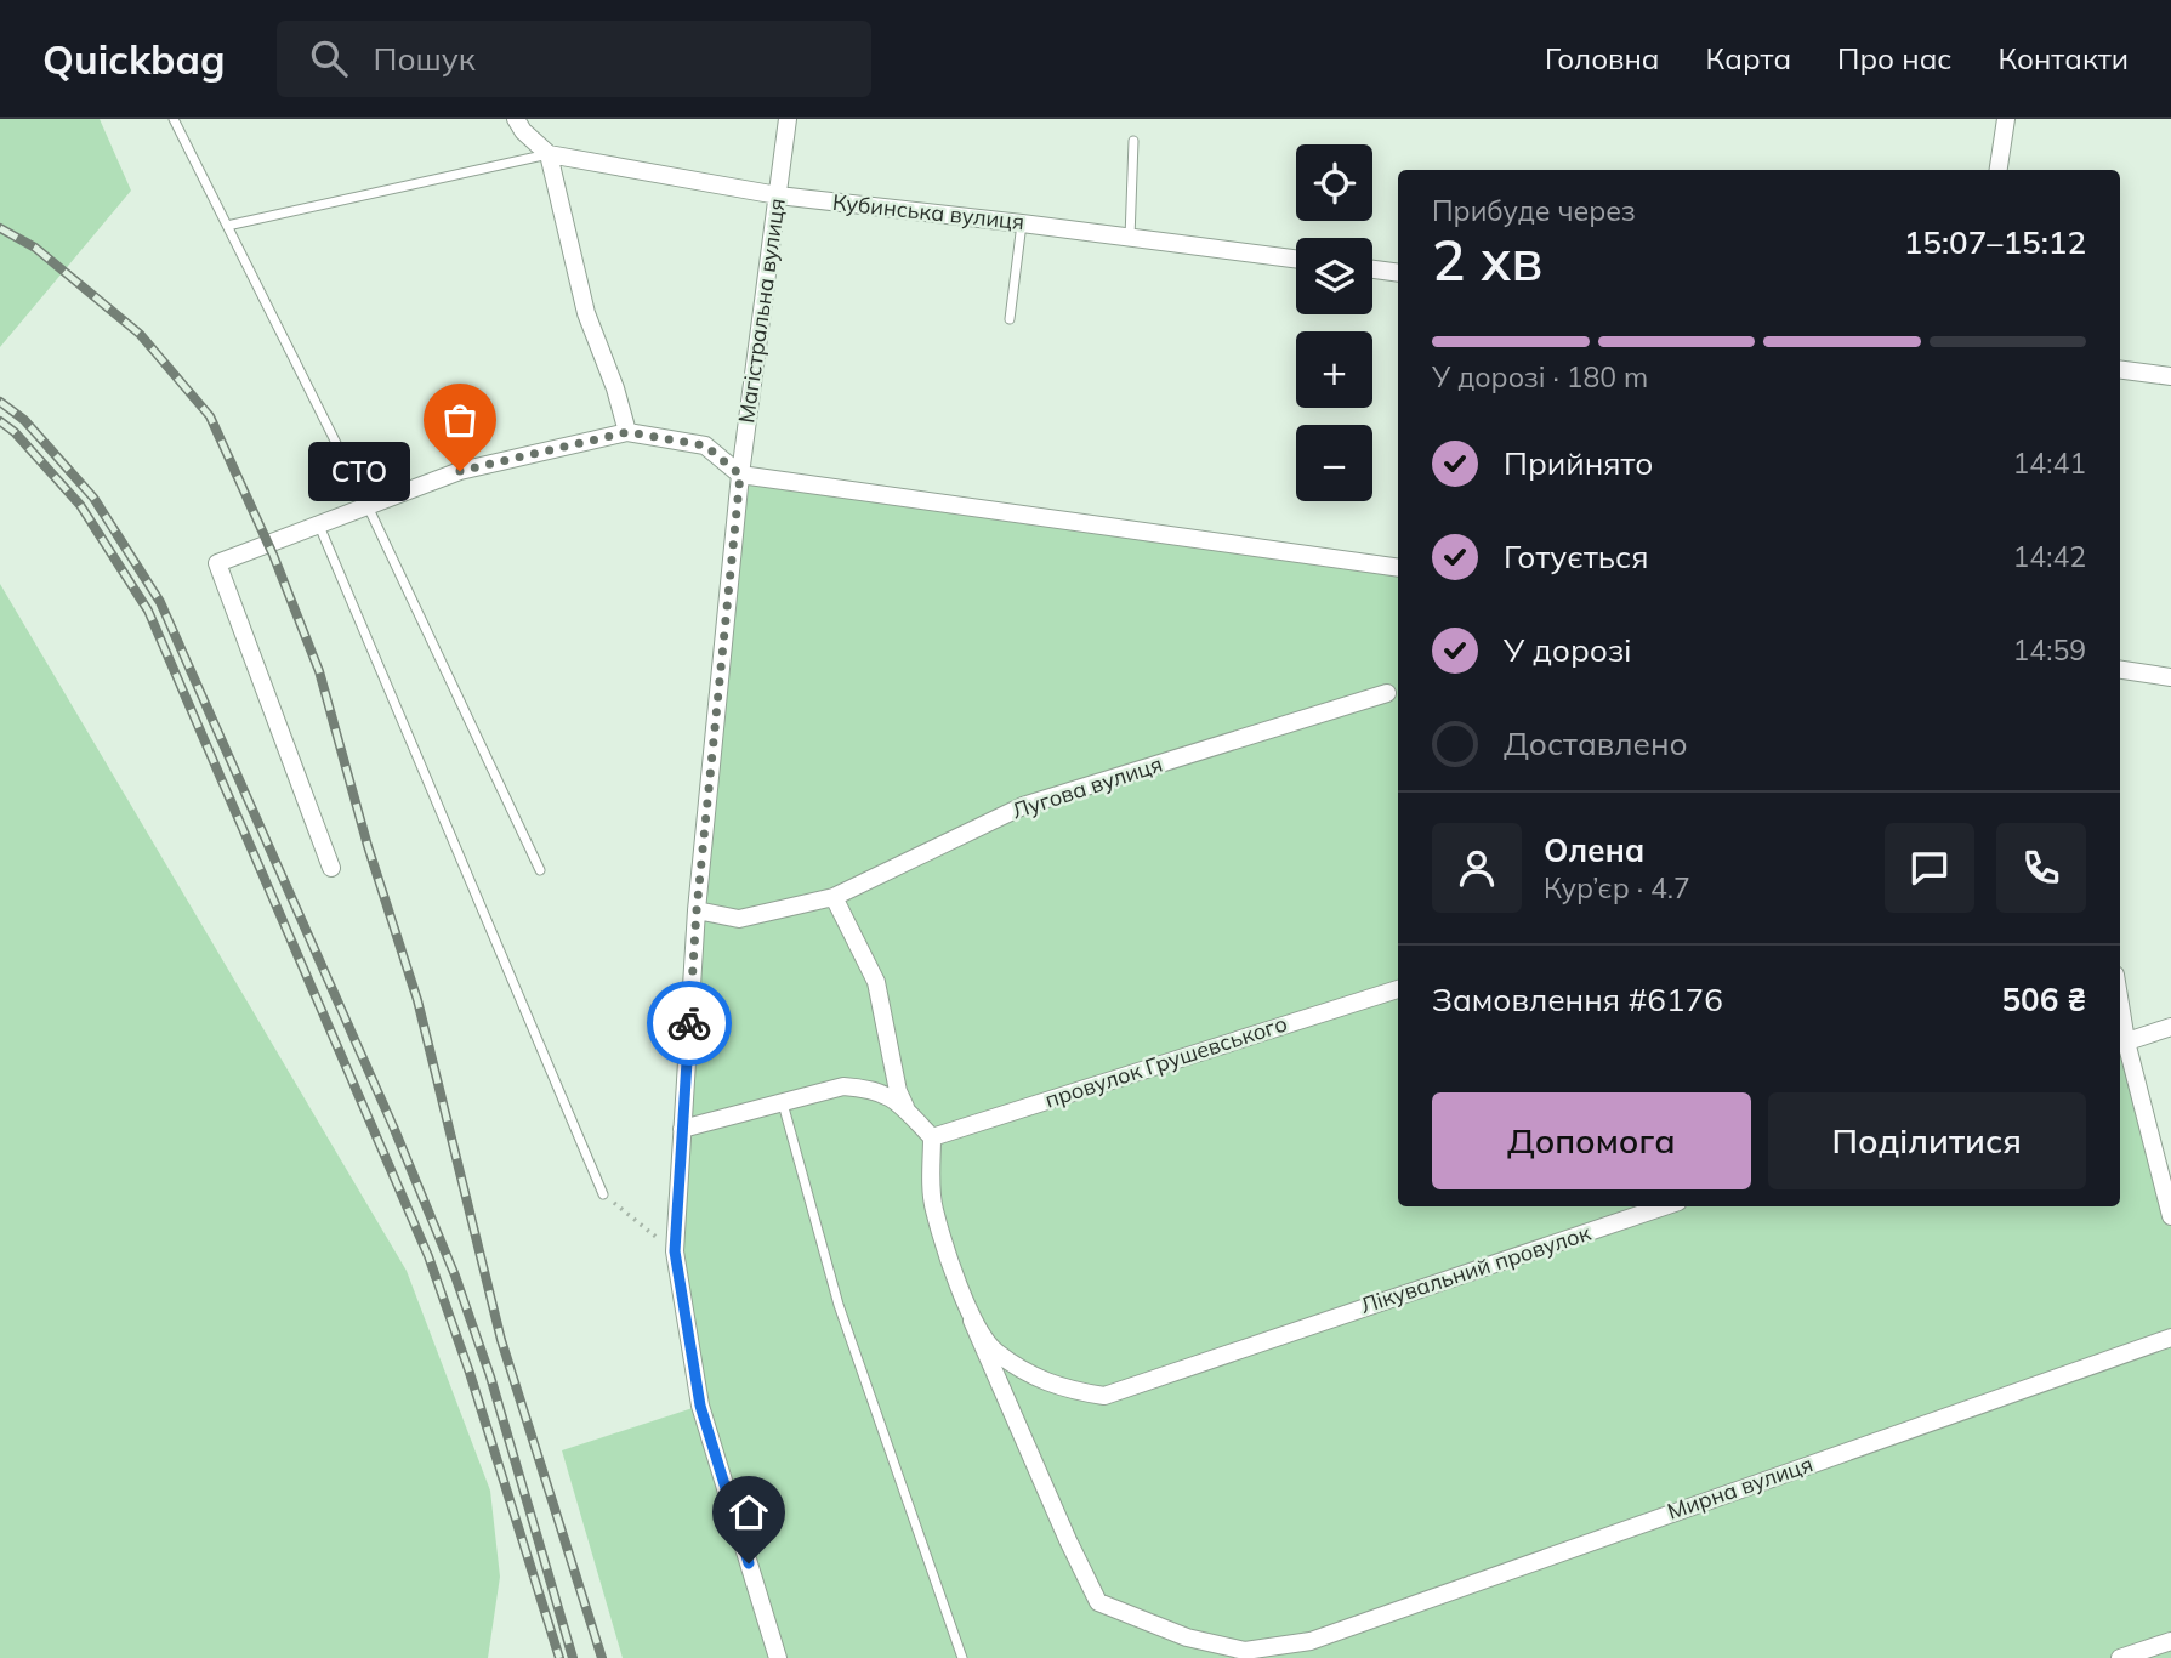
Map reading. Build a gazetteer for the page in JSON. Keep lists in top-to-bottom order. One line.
{"streets":{"street":["Кубинська вулиця","Магістральна вулиця","Лугова вулиця","провулок Грушевського","Лікувальний провулок","Мирна вулиця"]},"crossings":[["Кубинська вулиця","Магістральна вулиця"],["Магістральна вулиця","Лугова вулиця"],["Лікувальний провулок","Мирна вулиця"]],"places":["СТО"],"page":{"header":"Quickbag","search":"Пошук","nav":["Головна","Карта","Про нас","Контакти"],"map_buttons":["+","−"],"heading":["2 хв","Прибуде через","15:07–15:12"],"panel":["Олена","Кур’єр · 4.7","Замовлення #6176","506 ₴"],"bar":"У дорозі · 180 m","list":[["Прийнято","14:41"],["Готується","14:42"],["У дорозі","14:59"],"Доставлено"],"bubble":"СТО","buttons":["Допомога","Поділитися"]}}
